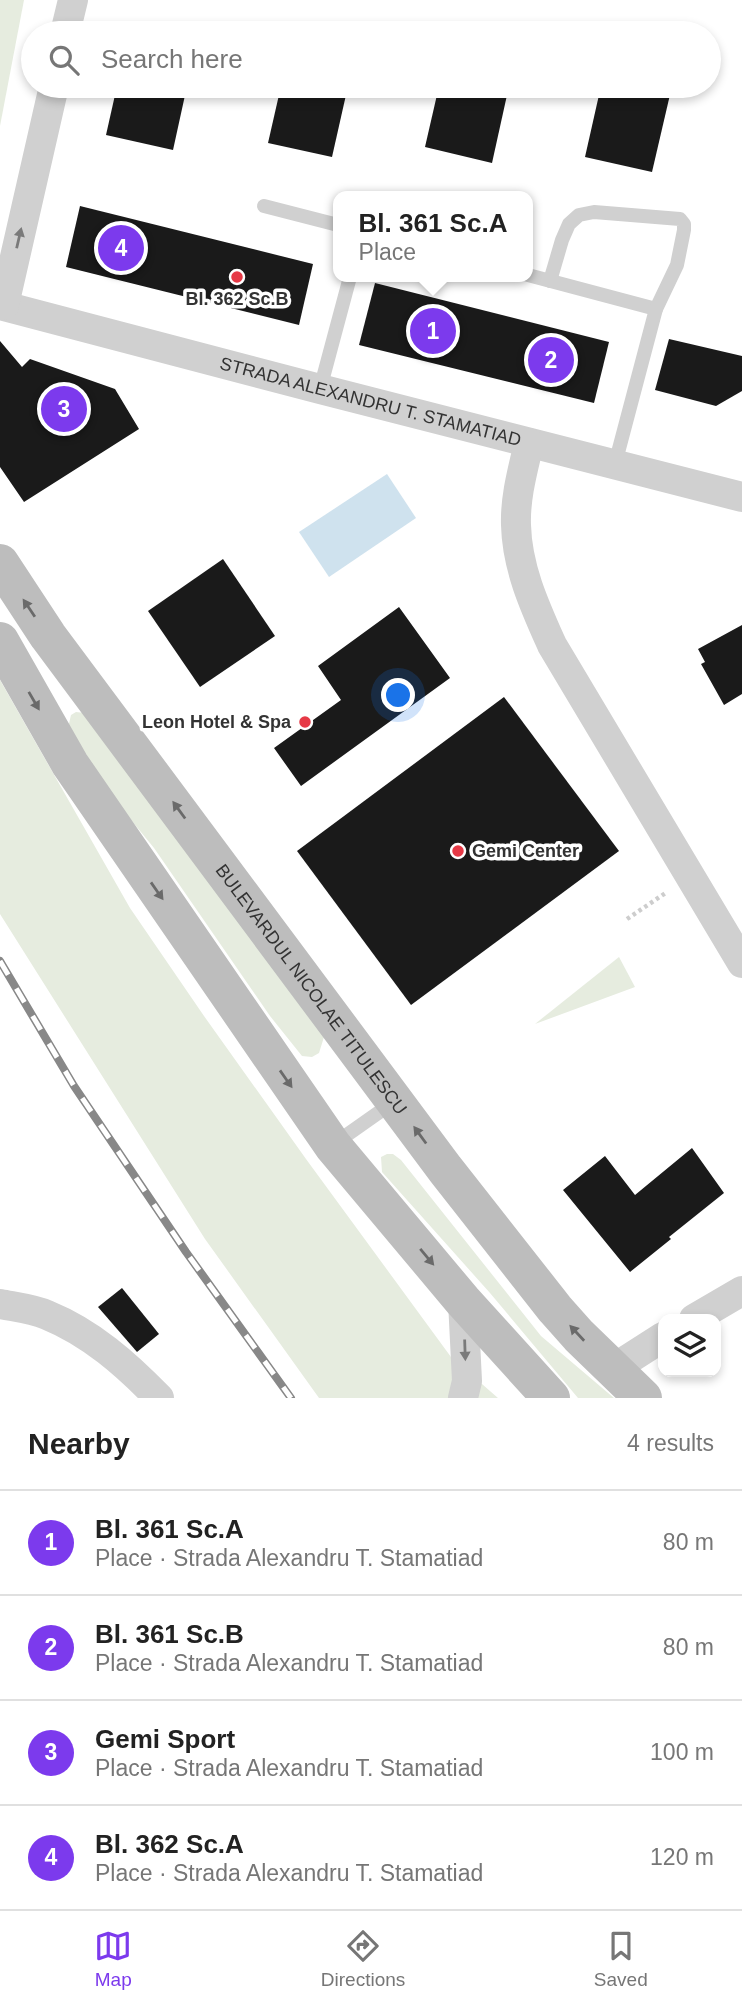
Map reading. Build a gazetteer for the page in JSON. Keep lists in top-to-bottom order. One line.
{"streets":{"main road":["BULEVARDUL NICOLAE TITULESCU"],"street":["STRADA ALEXANDRU T. STAMATIAD"]},"places":["Bl. 362 Sc.B","Leon Hotel & Spa","Gemi Center"],"page":{"search":"Search here","popup":["Bl. 361 Sc.A","Place"],"pins":["4","1","2","3"],"heading":["Nearby","4 results"],"list":[{"mark":"1","name":"Bl. 361 Sc.A","note":"Place · Strada Alexandru T. Stamatiad","value":"80 m"},{"mark":"2","name":"Bl. 361 Sc.B","note":"Place · Strada Alexandru T. Stamatiad","value":"80 m"},{"mark":"3","name":"Gemi Sport","note":"Place · Strada Alexandru T. Stamatiad","value":"100 m"},{"mark":"4","name":"Bl. 362 Sc.A","note":"Place · Strada Alexandru T. Stamatiad","value":"120 m"}],"nav":["Map","Directions","Saved"]}}
